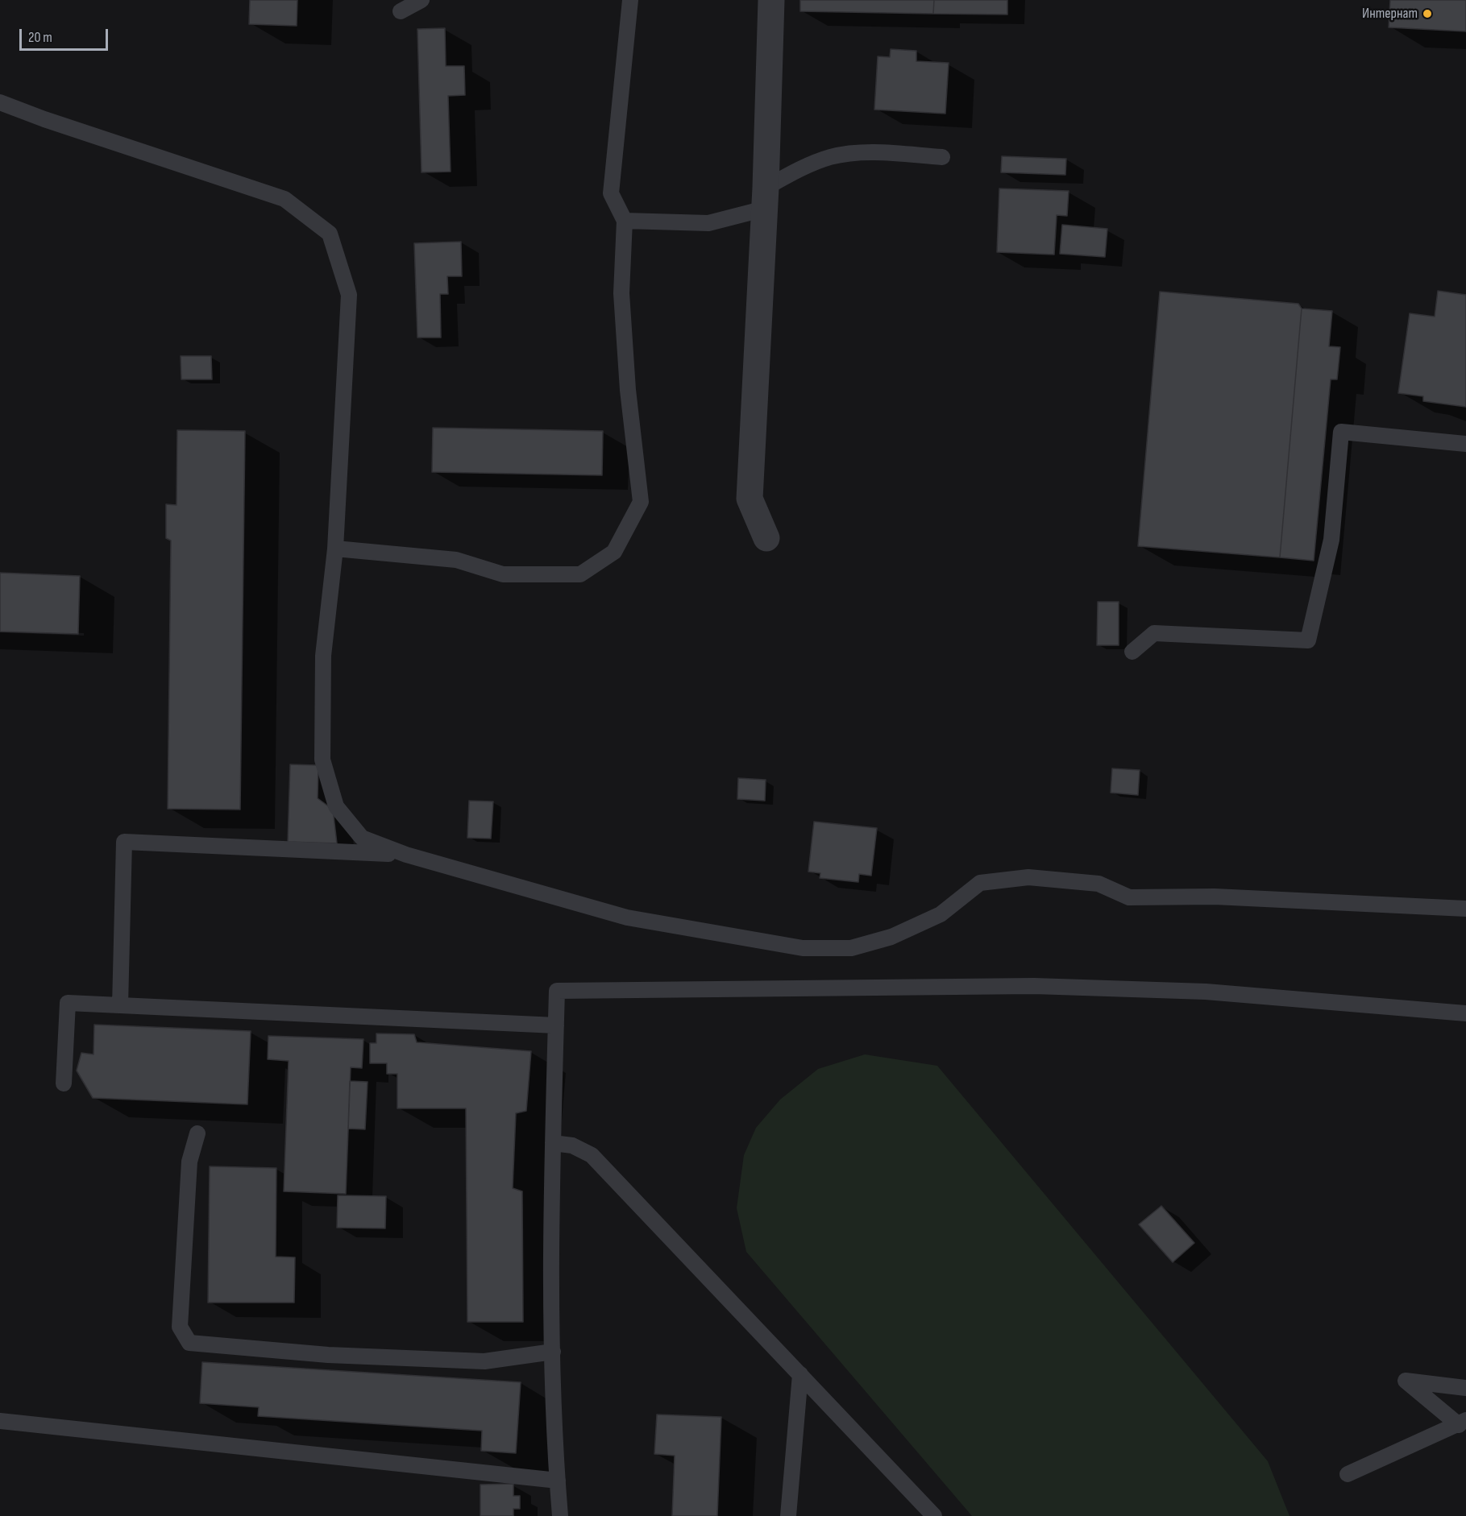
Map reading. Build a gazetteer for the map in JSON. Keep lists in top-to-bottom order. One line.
{"places":["Интернат"],"scale_bar":"20 m"}
